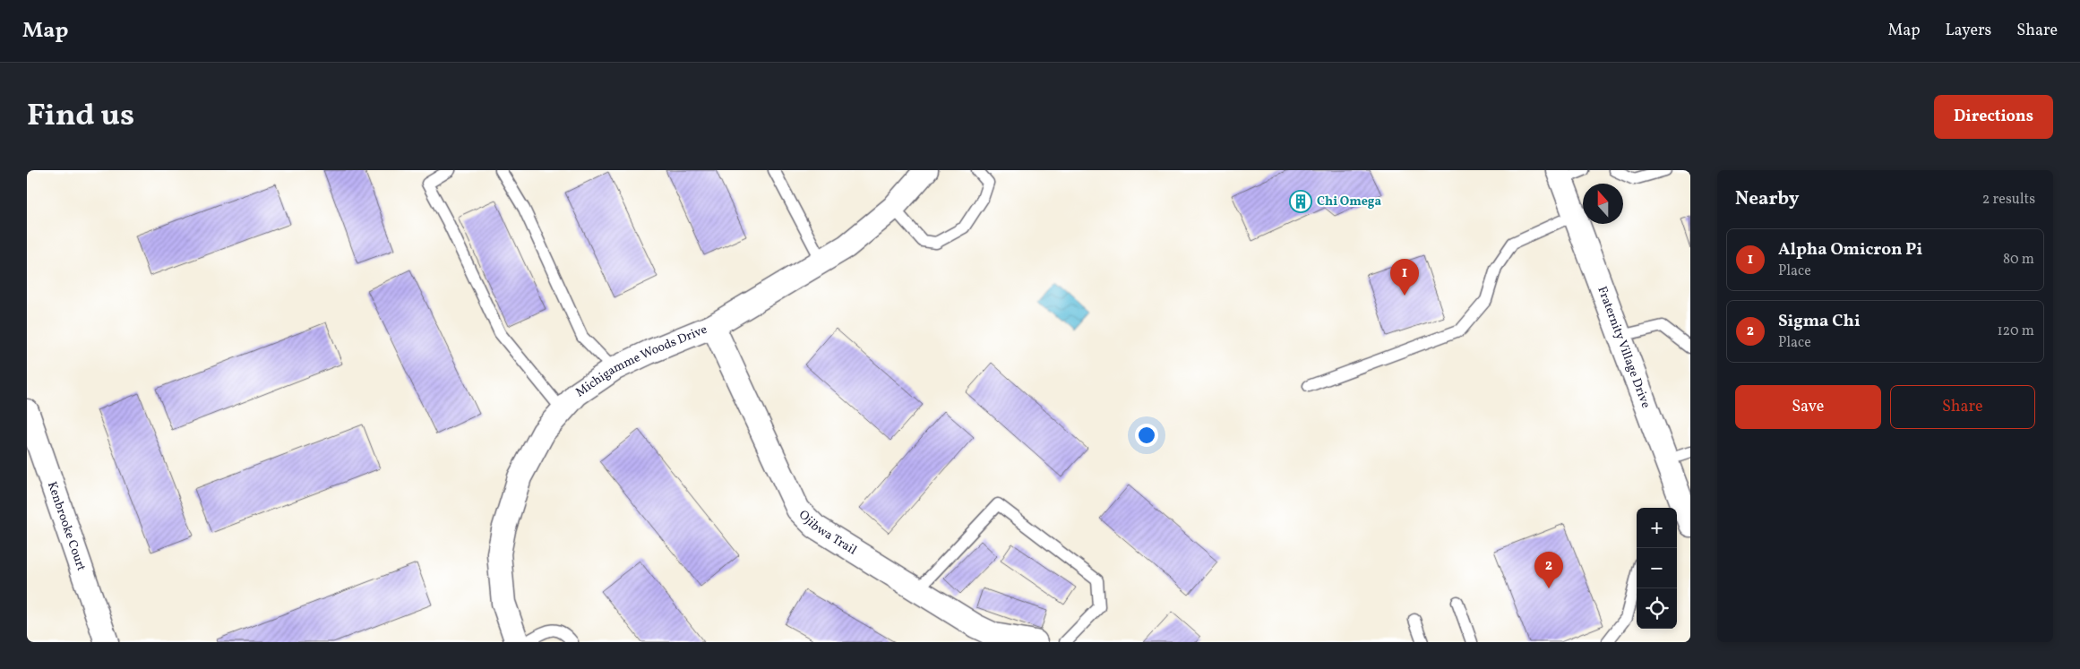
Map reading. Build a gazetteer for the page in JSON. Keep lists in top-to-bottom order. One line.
{"streets":{"street":["Fraternity Village Drive","Michigamme Woods Drive","Kenbrooke Court","Ojibwa Trail"]},"crossings":[["Michigamme Woods Drive","Ojibwa Trail"]],"places":{"building":["Chi Omega"]},"north":"top","page":{"header":"Map","nav":["Map","Layers","Share"],"title":"Find us","buttons":["Directions",["Save","Share"]],"heading":["Nearby","2 results"],"list":[{"mark":"1","name":"Alpha Omicron Pi","note":"Place","value":"80 m"},{"mark":"2","name":"Sigma Chi","note":"Place","value":"120 m"}],"pins":["1","2"],"map_buttons":["+","−"]}}
